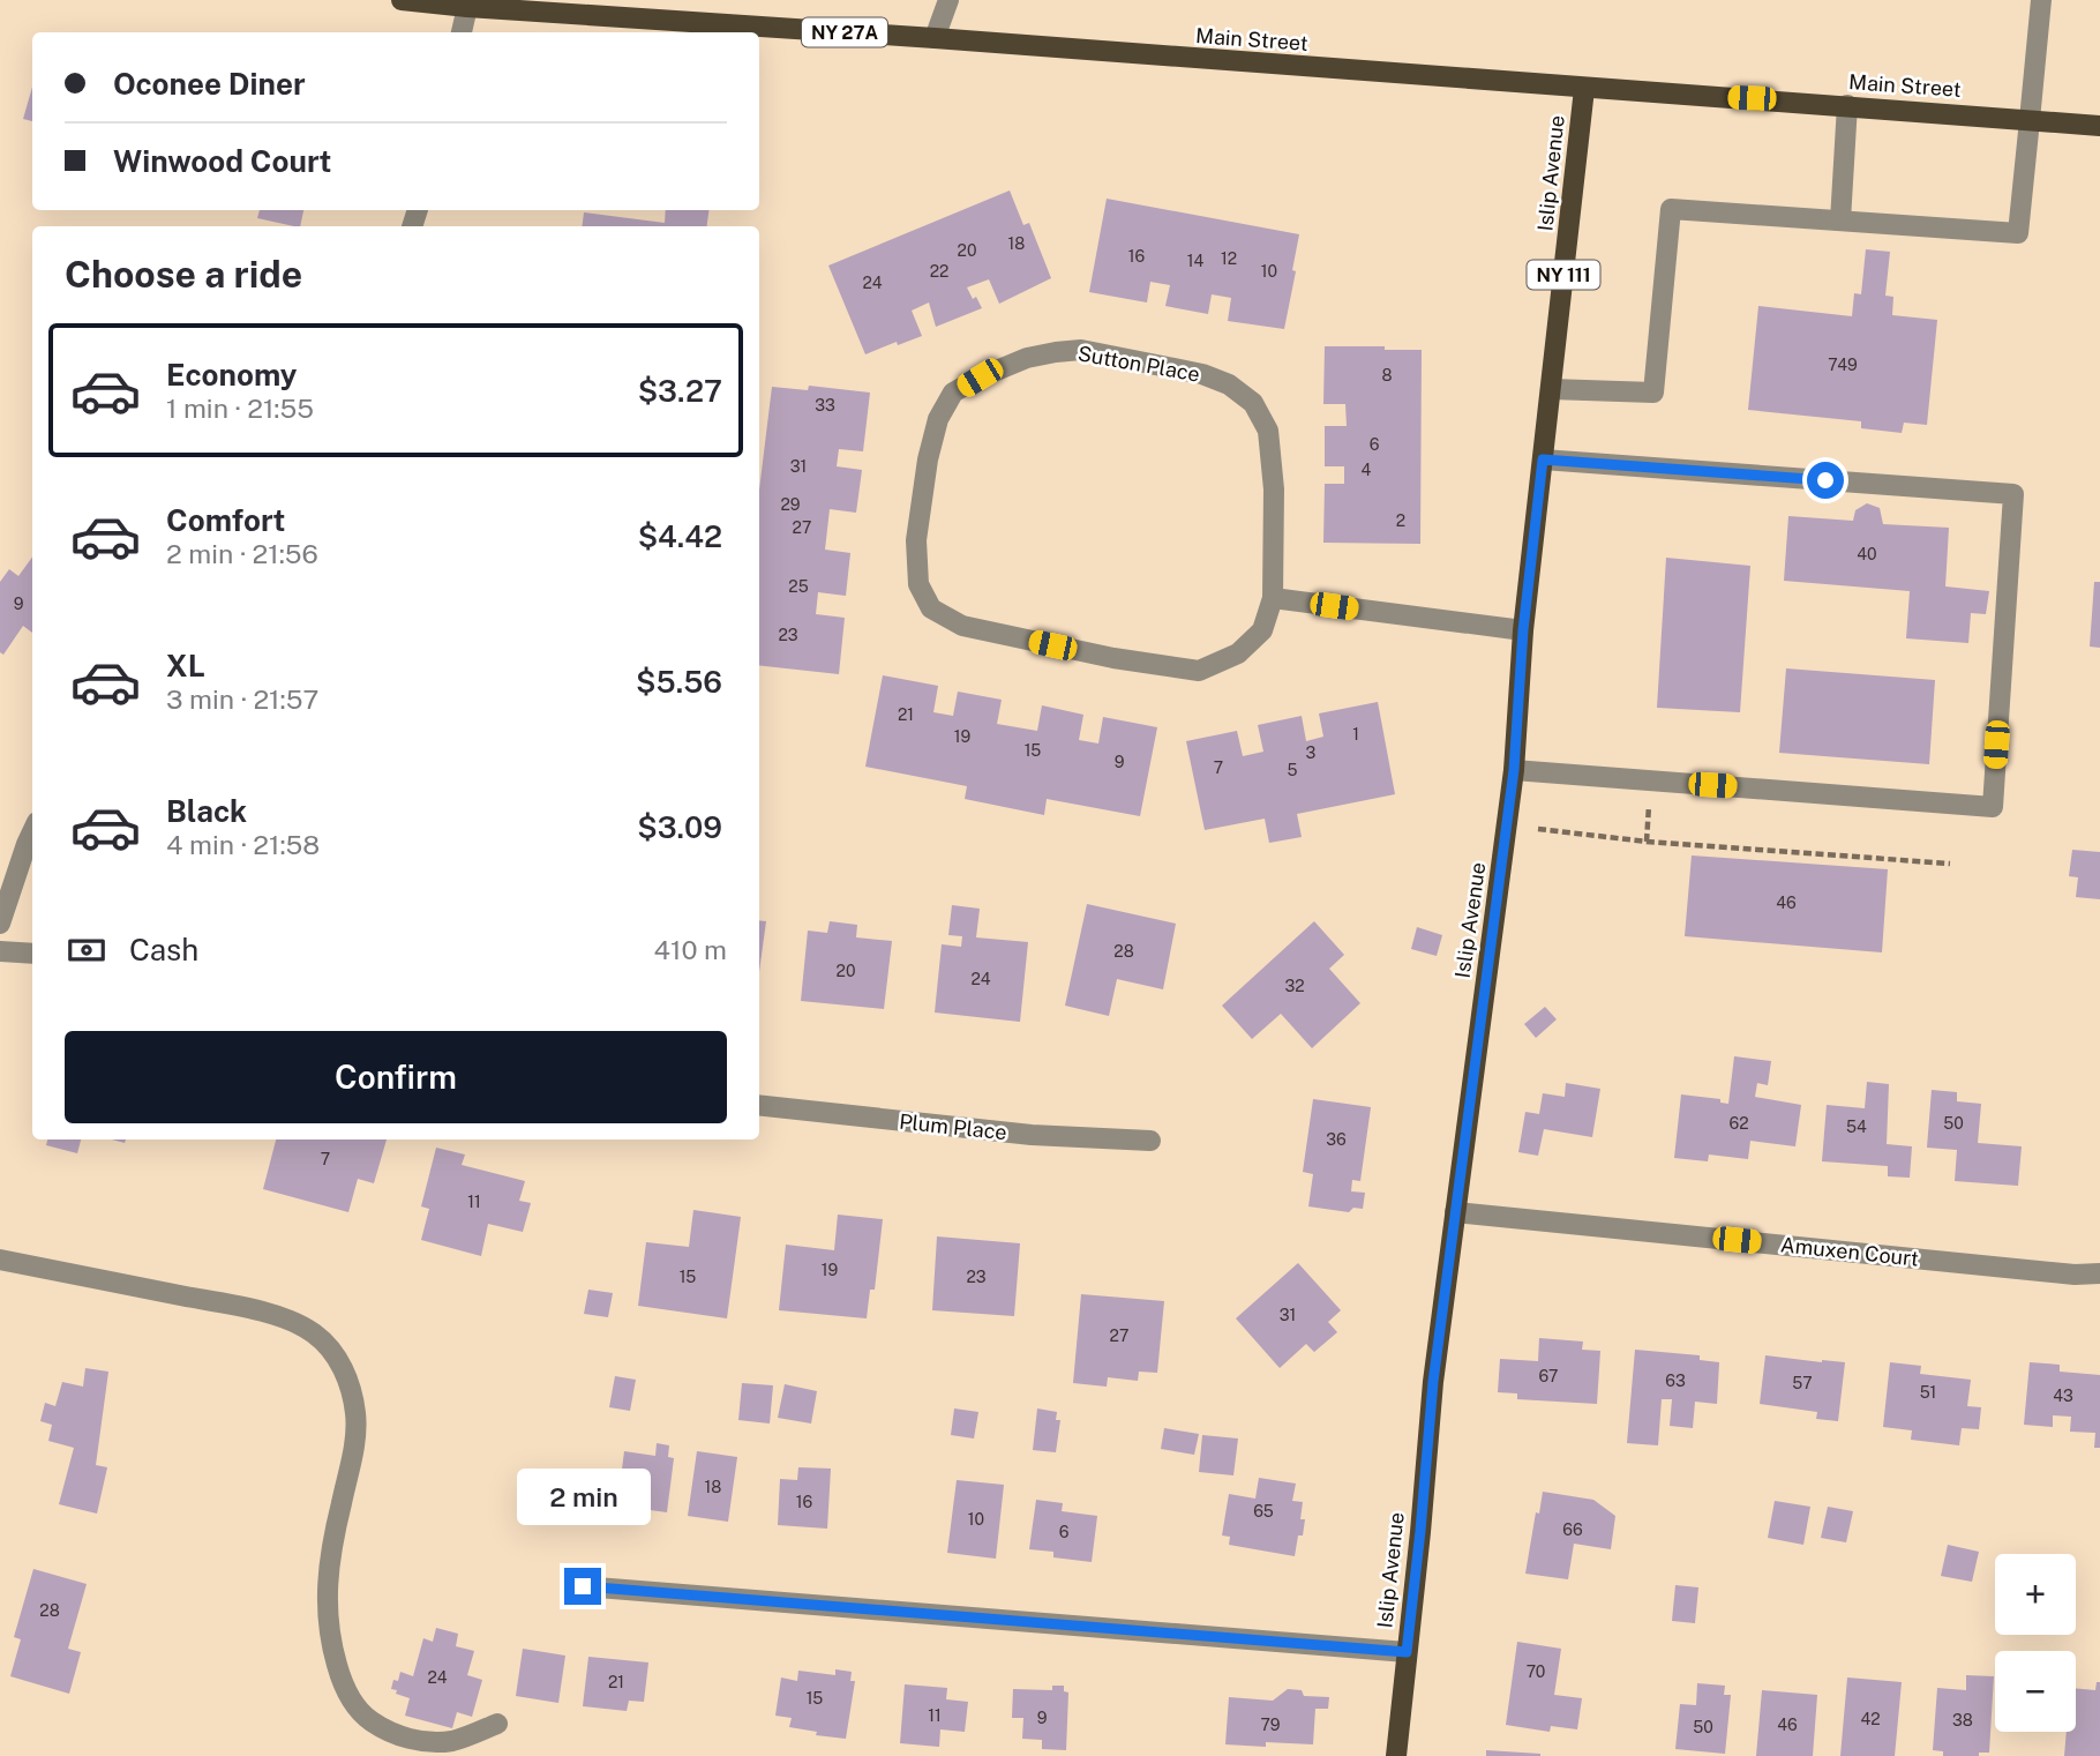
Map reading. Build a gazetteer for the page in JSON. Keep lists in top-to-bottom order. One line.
{"streets":{"main road":["NY 27A","Main Street","Islip Avenue","NY 111"],"street":["Sutton Place","Plum Place","Amuxen Court"]},"crossings":[["Main Street","Islip Avenue"],["Islip Avenue","Amuxen Court"]],"house_numbers":["18","20","16","12","14","22","10","24","749","8","33","6","31","4","29","2","27","40","25","9","23","21","1","19","15","3","9","7","5","46","28","20","24","32","62","50","54","36","7","11","19","15","23","31","27","67","63","57","51","43","18","16","65","10","66","6","28","70","24","21","15","11","9","42","38","79","46","50"],"page":{"banner":["Oconee Diner","Winwood Court"],"heading":"Choose a ride","list":[{"name":"Economy","note":"1 min · 21:55","value":"$3.27"},{"name":"Comfort","note":"2 min · 21:56","value":"$4.42"},{"name":"XL","note":"3 min · 21:57","value":"$5.56"},{"name":"Black","note":"4 min · 21:58","value":"$3.09"}],"pay":["Cash","410 m"],"buttons":"Confirm","bubble":"2 min","map_buttons":["+","−"]}}
